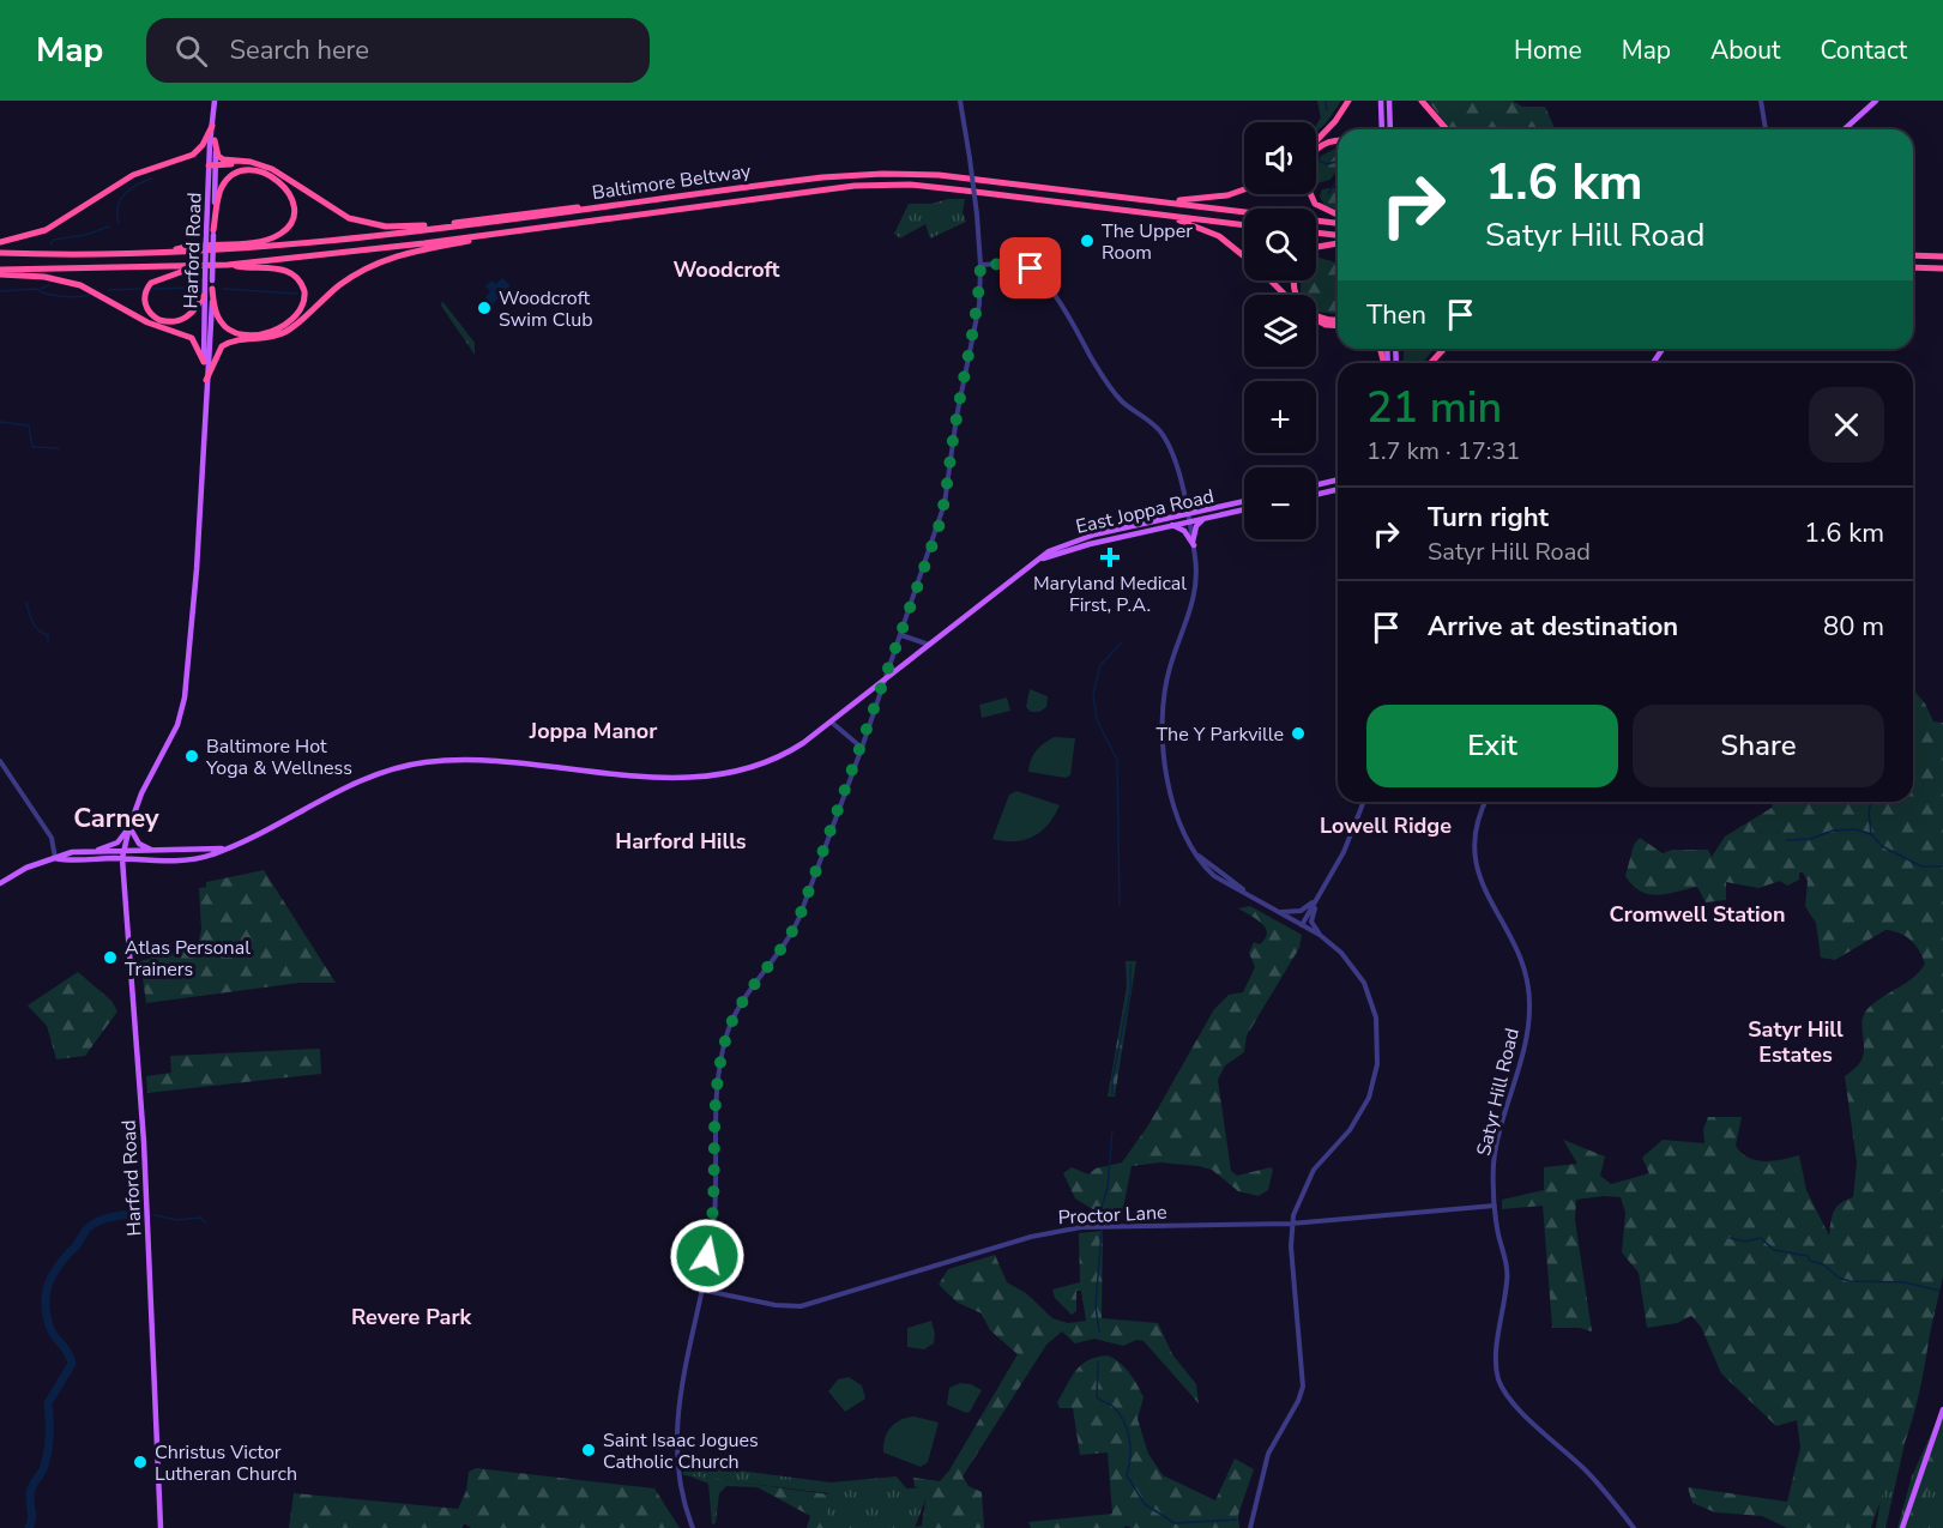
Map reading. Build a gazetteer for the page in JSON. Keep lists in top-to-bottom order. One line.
{"streets":{"highway":["Baltimore Beltway"],"main road":["Harford Road","East Joppa Road"],"street":["Satyr Hill Road","Proctor Lane"]},"crossings":[["Harford Road","East Joppa Road"],["Satyr Hill Road","Proctor Lane"]],"districts":["Woodcroft","Joppa Manor","Carney","Lowell Ridge","Harford Hills","Cromwell Station","Satyr Hill Estates","Revere Park"],"places":{"other":["The Upper Room","Woodcroft Swim Club","The Y Parkville","Baltimore Hot Yoga & Wellness","Atlas Personal Trainers","Saint Isaac Jogues Catholic Church","Christus Victor Lutheran Church"],"health":["Maryland Medical First, P.A."]},"page":{"header":"Map","search":"Search here","nav":["Home","Map","About","Contact"],"map_buttons":["+","−"],"turn":["1.6 km","Satyr Hill Road"],"then":"Then","heading":["21 min","1.7 km · 17:31"],"list":[{"name":"Turn right","note":"Satyr Hill Road","value":"1.6 km"},{"name":"Arrive at destination","value":"80 m"}],"buttons":["Exit","Share"]}}
